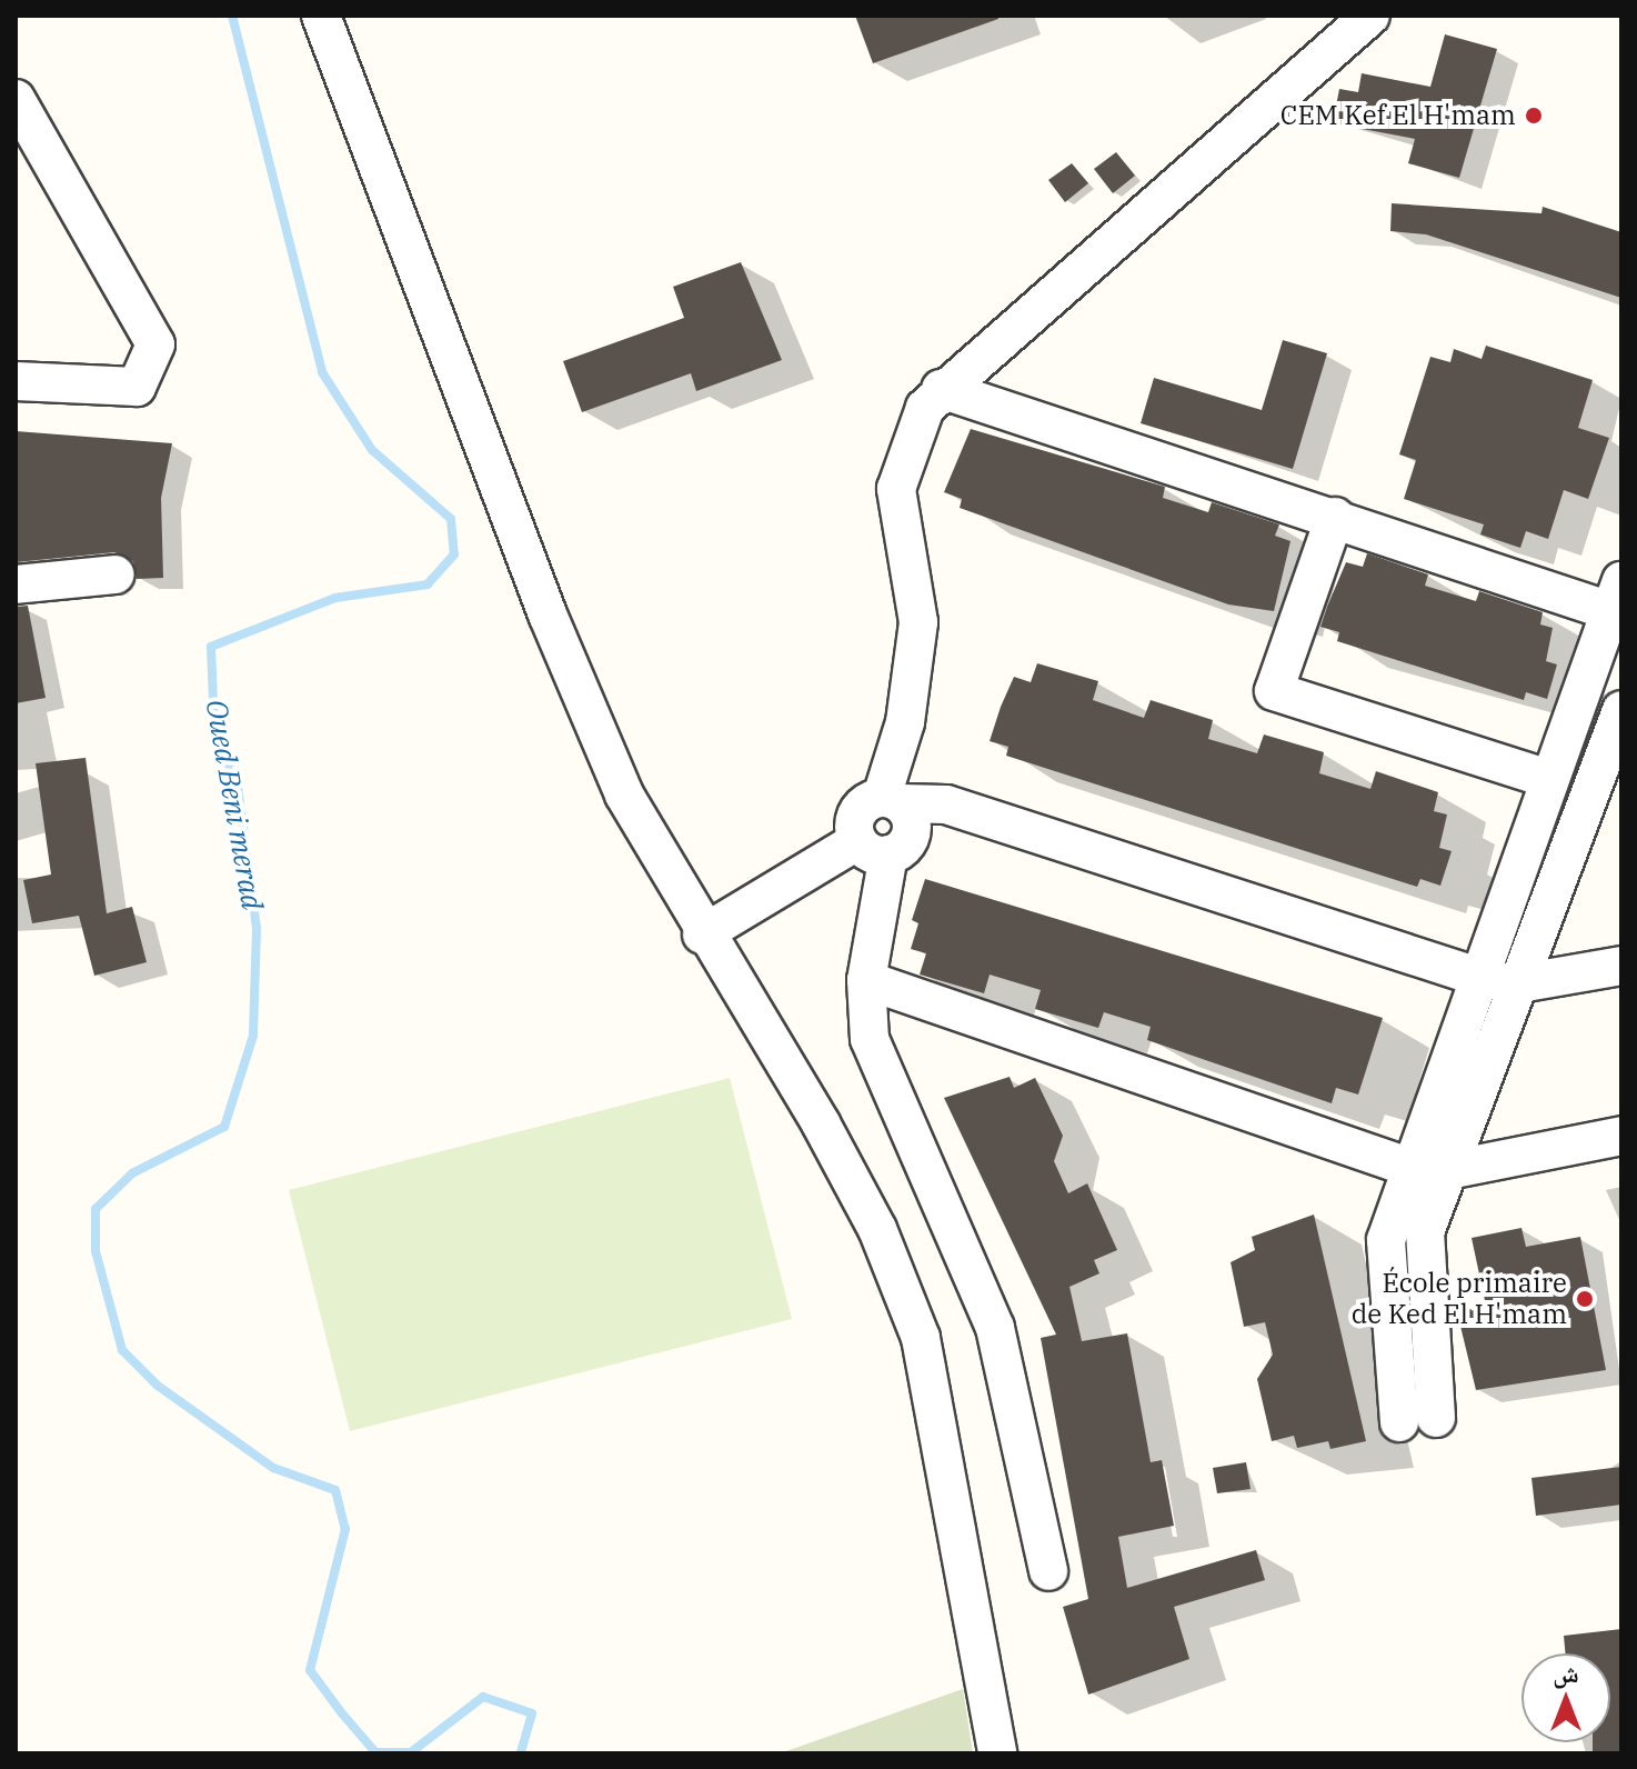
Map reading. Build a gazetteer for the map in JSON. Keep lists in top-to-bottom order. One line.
{"water":["Oued Beni merad"],"places":["CEM Kef El H'mam","École primaire de Ked El H'mam"],"north":"top"}
